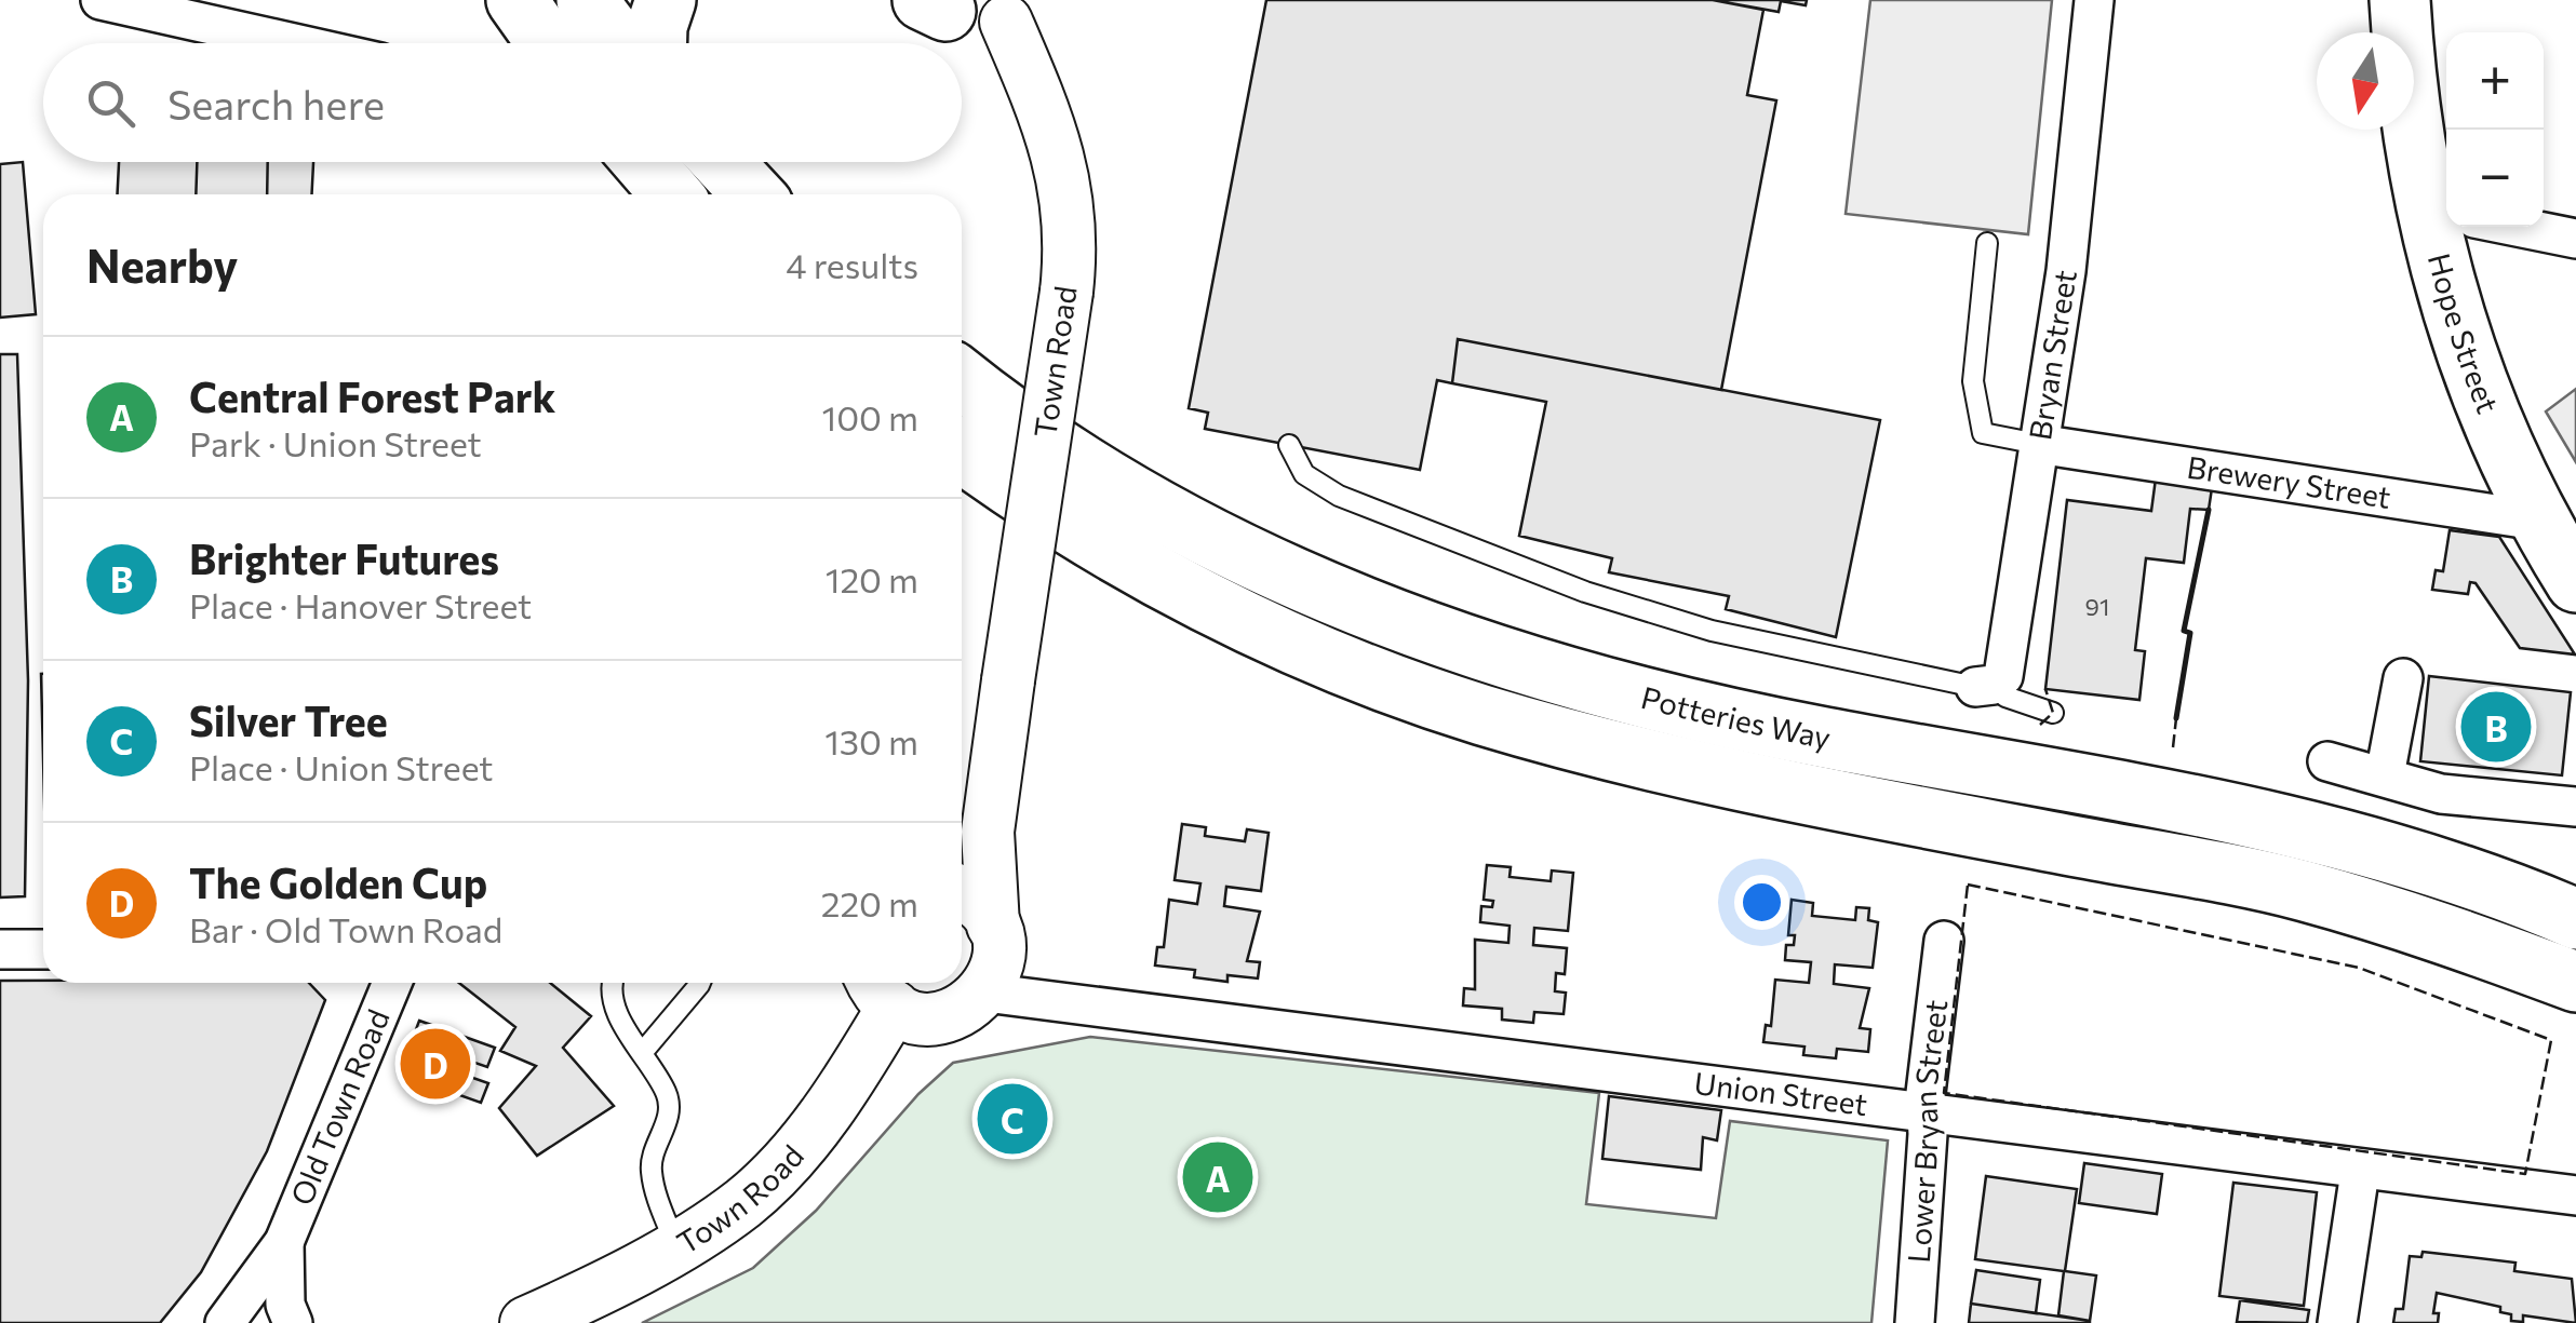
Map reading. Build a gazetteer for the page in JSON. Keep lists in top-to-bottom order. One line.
{"streets":{"main road":["Hope Street","Town Road","Potteries Way"],"street":["Bryan Street","Brewery Street","Union Street","Old Town Road","Lower Bryan Street"]},"crossings":[["Hope Street","Brewery Street"],["Bryan Street","Brewery Street"],["Town Road","Union Street"],["Union Street","Lower Bryan Street"]],"house_numbers":["91"],"north":"bottom","page":{"map_buttons":["+","−"],"search":"Search here","heading":["Nearby","4 results"],"list":[{"mark":"A","name":"Central Forest Park","note":"Park · Union Street","value":"100 m"},{"mark":"B","name":"Brighter Futures","note":"Place · Hanover Street","value":"120 m"},{"mark":"C","name":"Silver Tree","note":"Place · Union Street","value":"130 m"},{"mark":"D","name":"The Golden Cup","note":"Bar · Old Town Road","value":"220 m"}],"pins":["B","D","C","A"]}}
